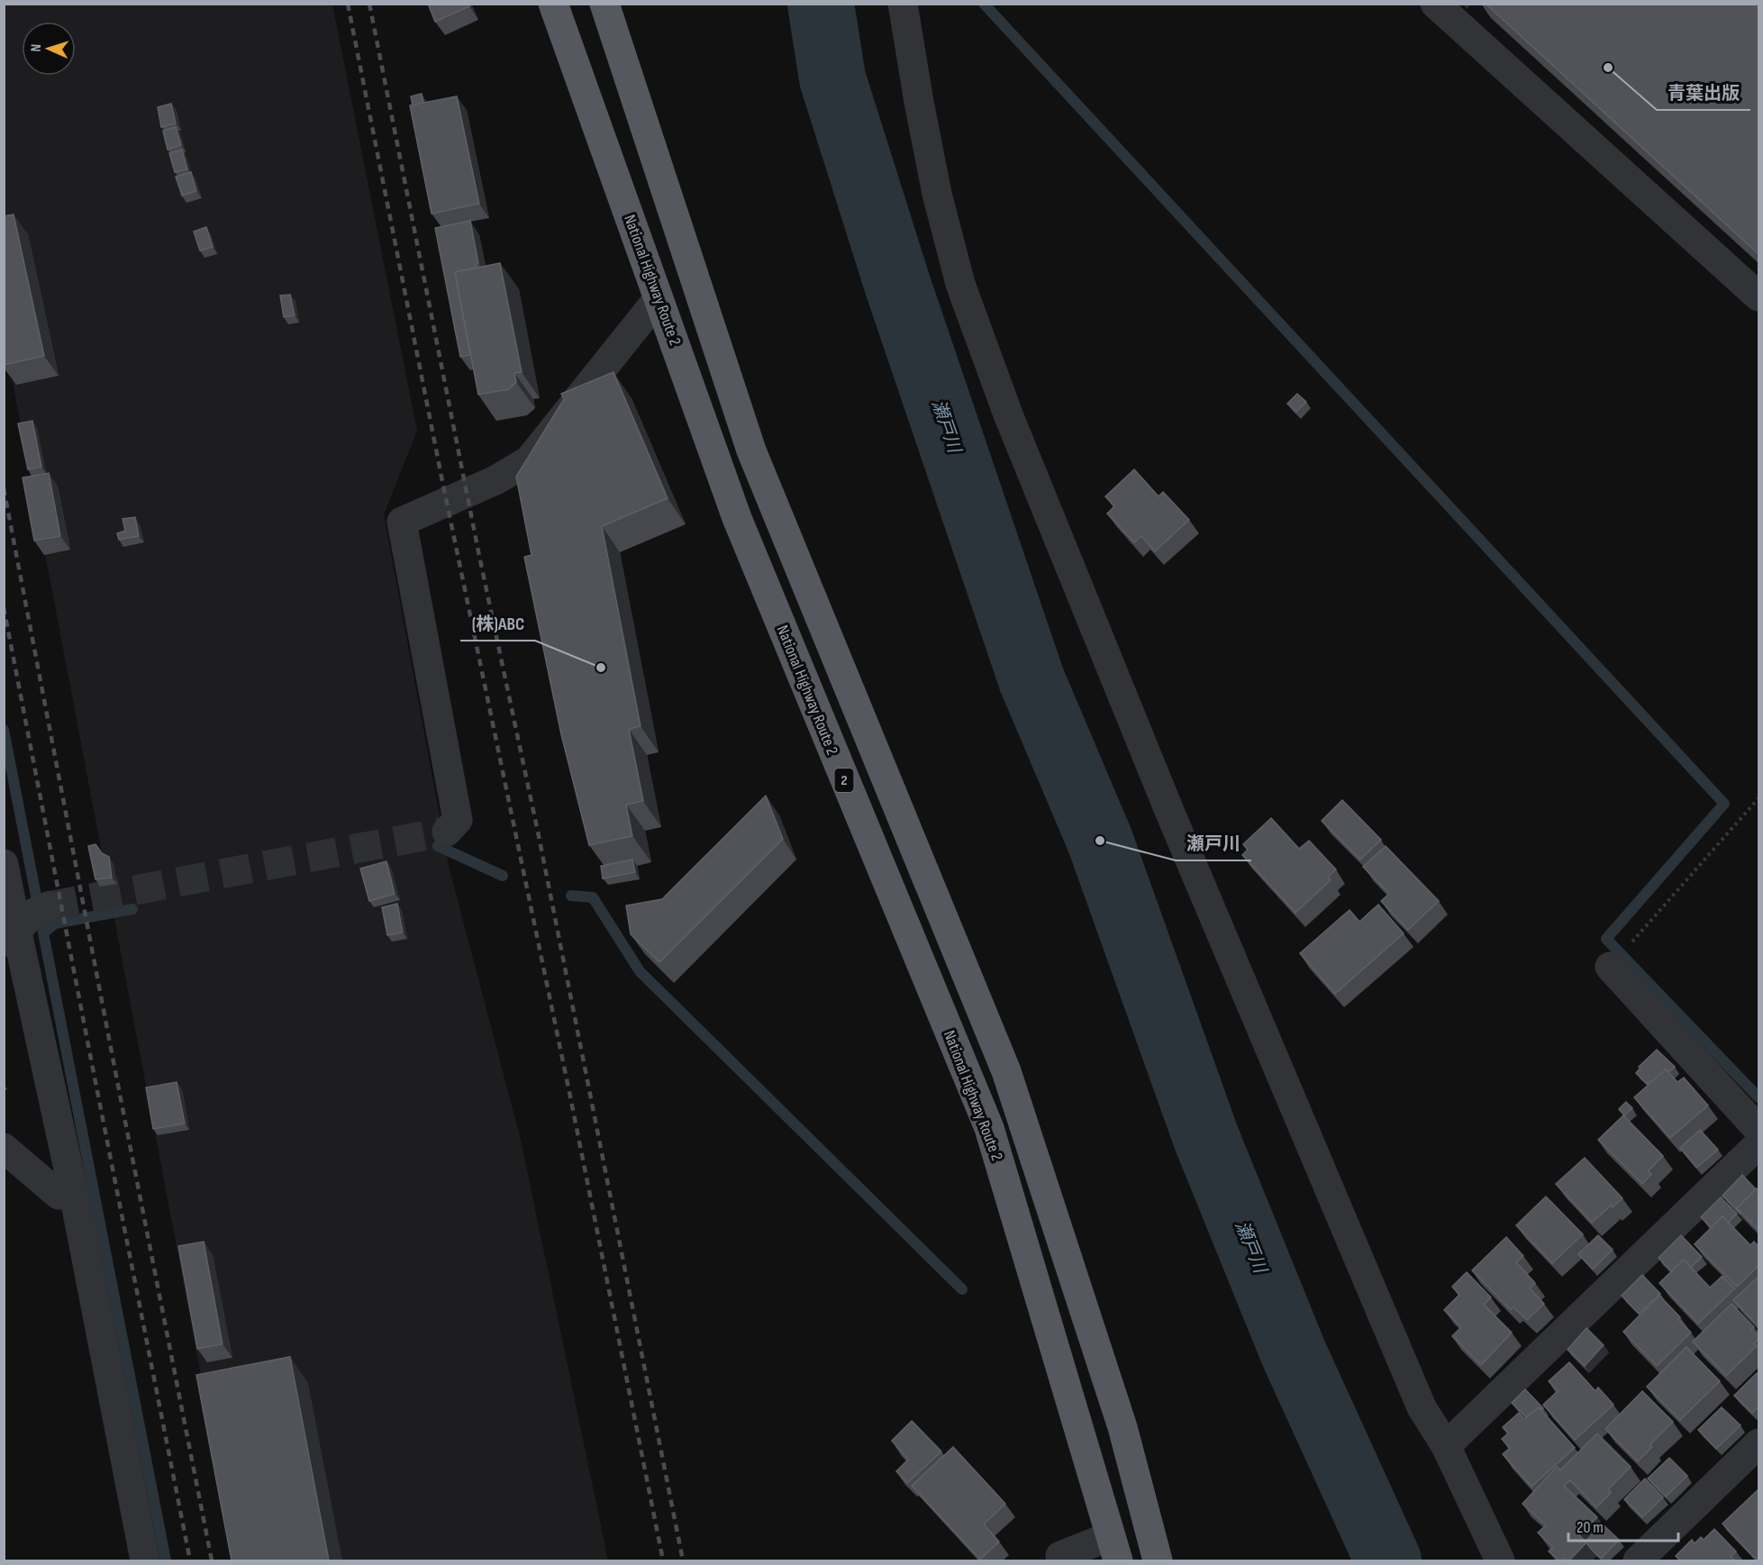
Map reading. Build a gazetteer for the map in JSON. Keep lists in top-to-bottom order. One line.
{"streets":{"highway":["National Highway Route 2","2"]},"water":["瀬戸川"],"places":["青葉出版","(株)ABC","瀬戸川"],"scale_bar":"20 m","north":"left"}
